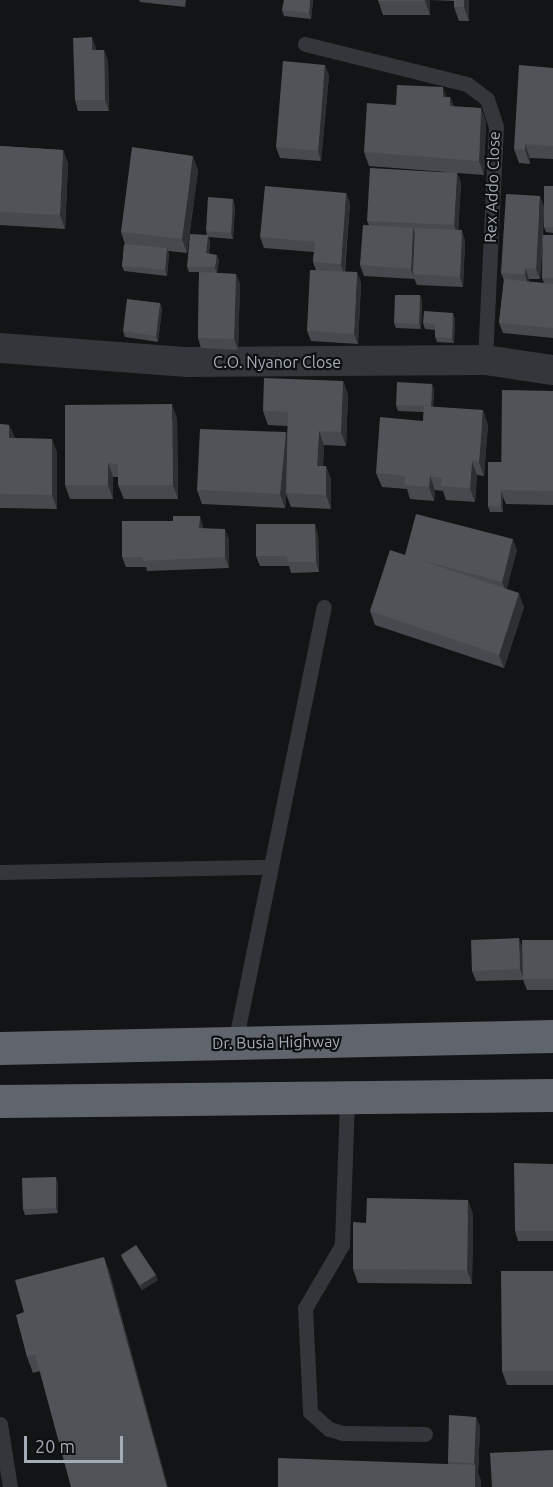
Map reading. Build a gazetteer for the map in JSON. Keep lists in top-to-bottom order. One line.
{"streets":{"highway":["Dr. Busia Highway"],"street":["C.O. Nyanor Close"],"lane":["Rex Addo Close"]},"crossings":[["Rex Addo Close","C.O. Nyanor Close"]],"scale_bar":"20 m"}
